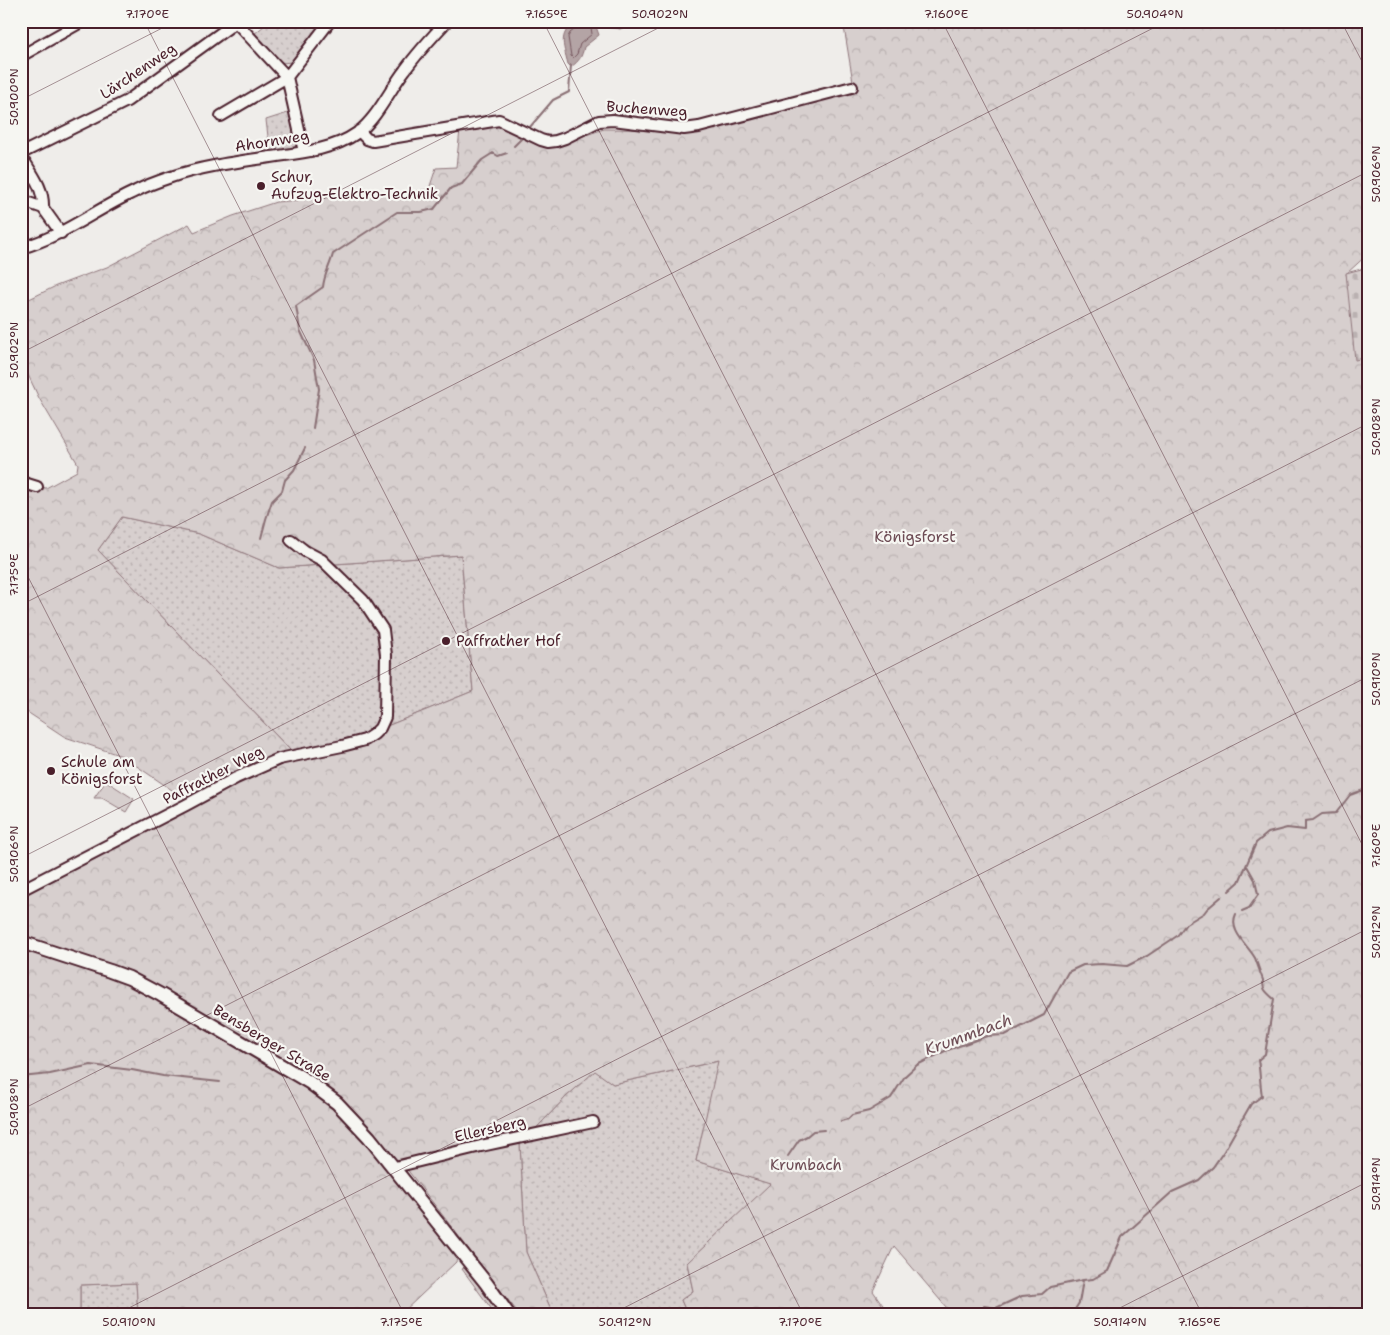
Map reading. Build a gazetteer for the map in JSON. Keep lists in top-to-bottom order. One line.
{"streets":{"main road":["Bensberger Straße"],"street":["Lärchenweg","Buchenweg","Ahornweg","Paffrather Weg","Ellersberg"]},"crossings":[["Buchenweg","Ahornweg"],["Bensberger Straße","Ellersberg"]],"water":["Krummbach"],"parks":["Königsforst","Krumbach"],"places":["Schur, Aufzug-Elektro-Technik","Paffrather Hof","Schule am Königsforst"],"coordinates":["7.170°E","7.165°E","50.902°N","7.160°E","50.904°N","50.900°N","50.906°N","50.908°N","7.175°E","50.910°N","50.912°N","50.914°N"]}
